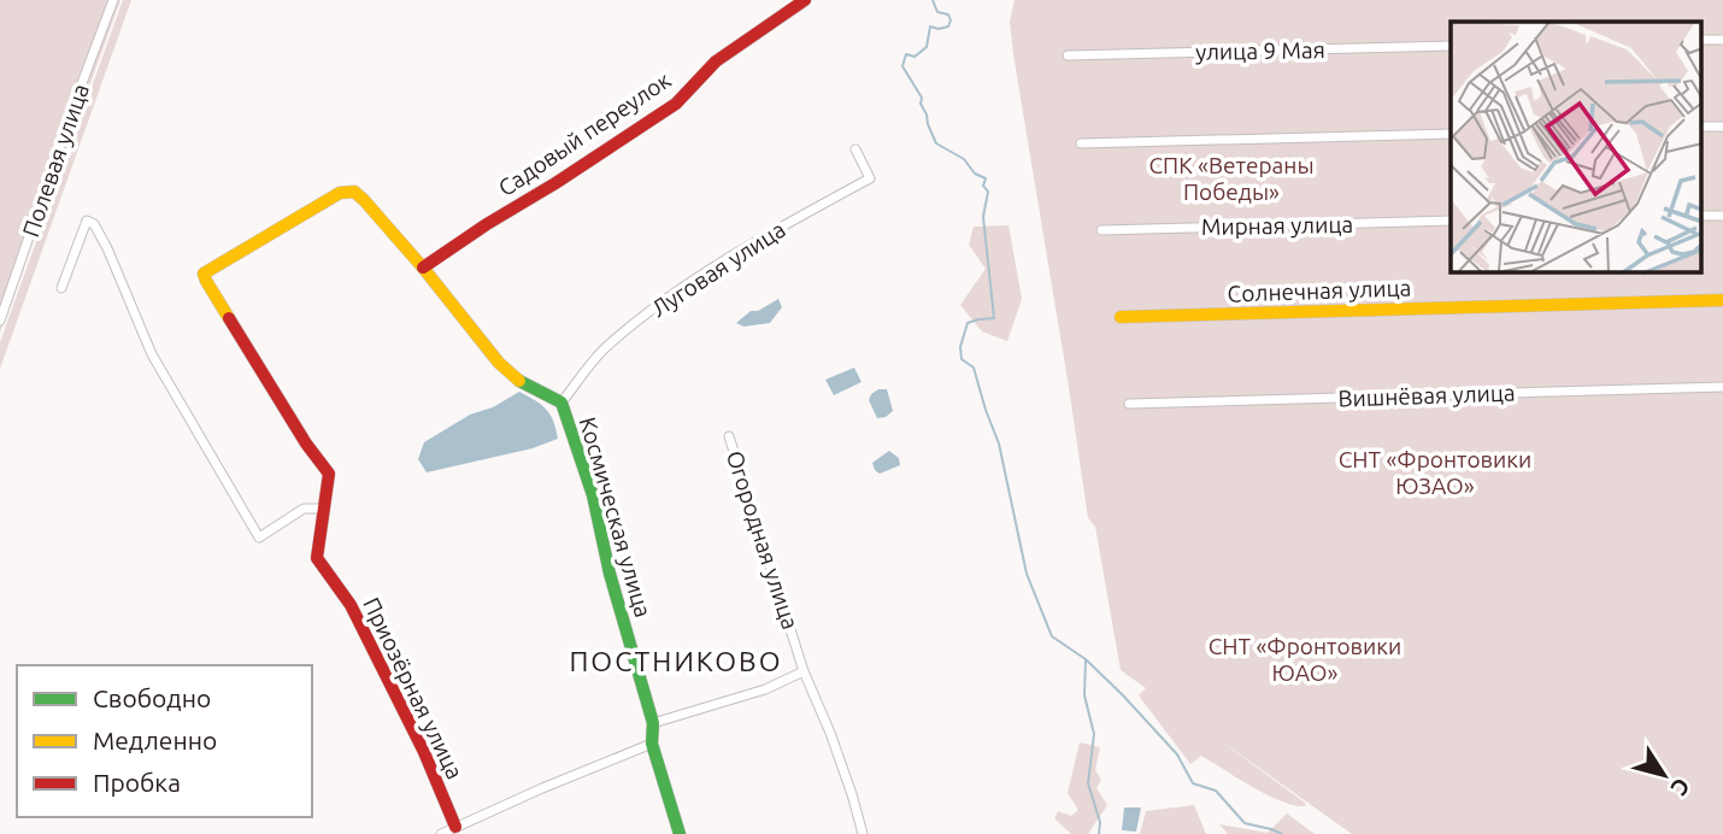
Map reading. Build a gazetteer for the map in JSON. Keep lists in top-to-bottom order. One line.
{"streets":{"street":["улица 9 Мая","Садовый переулок","Полевая улица","Мирная улица","Луговая улица","Солнечная улица","Вишнёвая улица","Космическая улица","Огородная улица","Приозёрная улица"]},"crossings":[["Садовый переулок","Космическая улица"],["Луговая улица","Космическая улица"],["Космическая улица","Приозёрная улица"]],"districts":["ПОСТНИКОВО"],"parks":["СПК «Ветераны Победы»","СНТ «Фронтовики ЮЗАО»","СНТ «Фронтовики ЮАО»"],"legend":["Свободно","Медленно","Пробка"],"north":"bottom right"}
